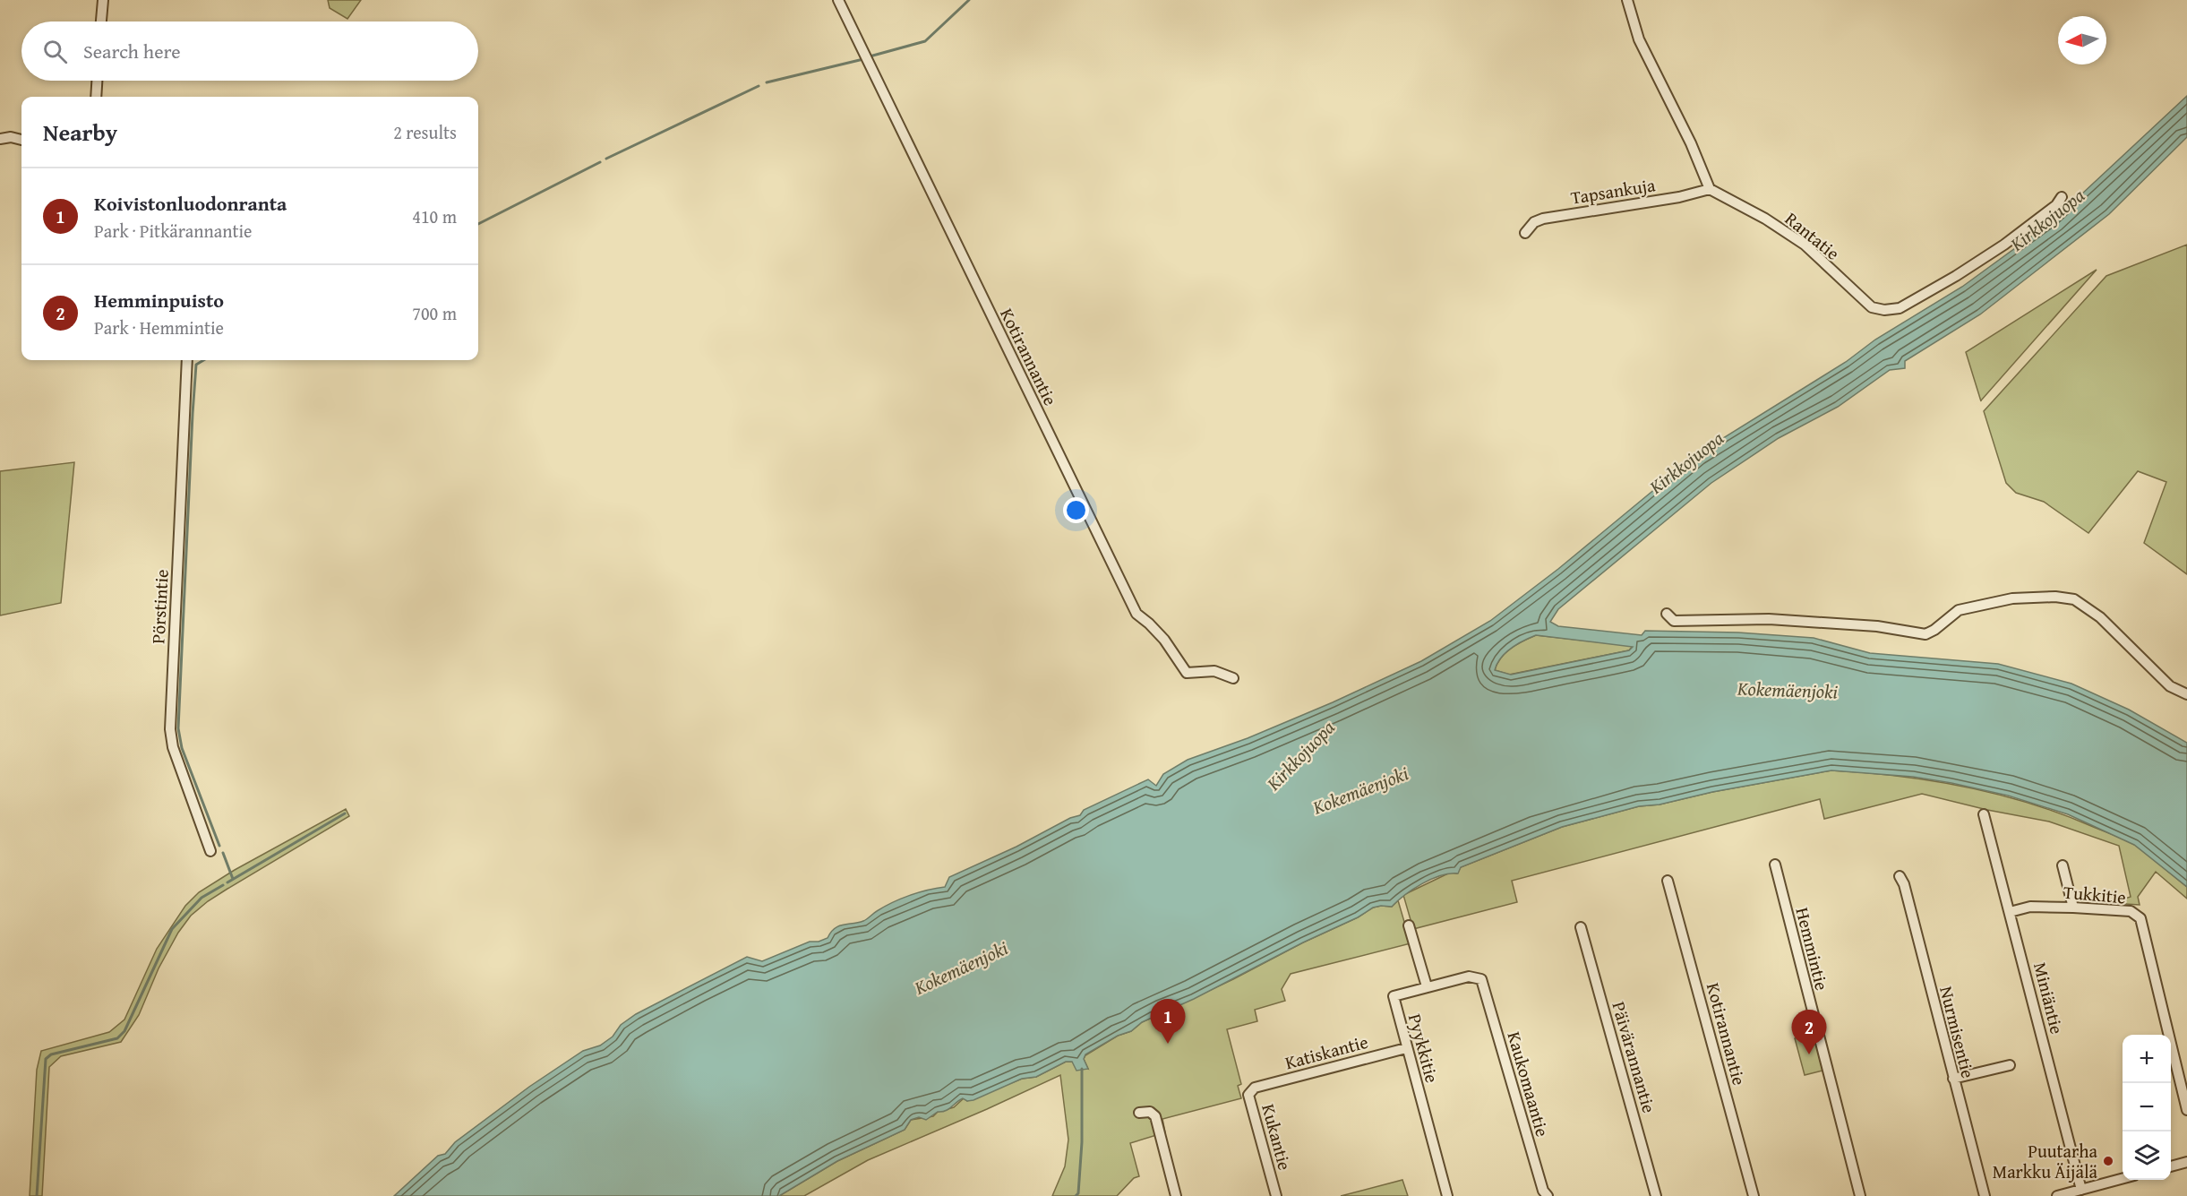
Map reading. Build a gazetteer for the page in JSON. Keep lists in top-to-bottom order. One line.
{"streets":{"street":["Tapsankuja","Rantatie","Kotirannantie","Pörstintie","Tukkitie","Hemmintie","Miniäntie","Nurmisentie","Pyykkitie","Katiskantie","Päivärannantie","Kaukomaantie","Kukantie"]},"crossings":[["Tapsankuja","Rantatie"],["Tukkitie","Miniäntie"],["Pyykkitie","Katiskantie"],["Pyykkitie","Kaukomaantie"],["Katiskantie","Kukantie"]],"water":["Kirkkojuopa","Kokemäenjoki"],"places":["Puutarha Markku Äijälä"],"north":"left","page":{"search":"Search here","heading":["Nearby","2 results"],"list":[{"mark":"1","name":"Koivistonluodonranta","note":"Park · Pitkärannantie","value":"410 m"},{"mark":"2","name":"Hemminpuisto","note":"Park · Hemmintie","value":"700 m"}],"pins":["1","2"],"map_buttons":["+","−"]}}
